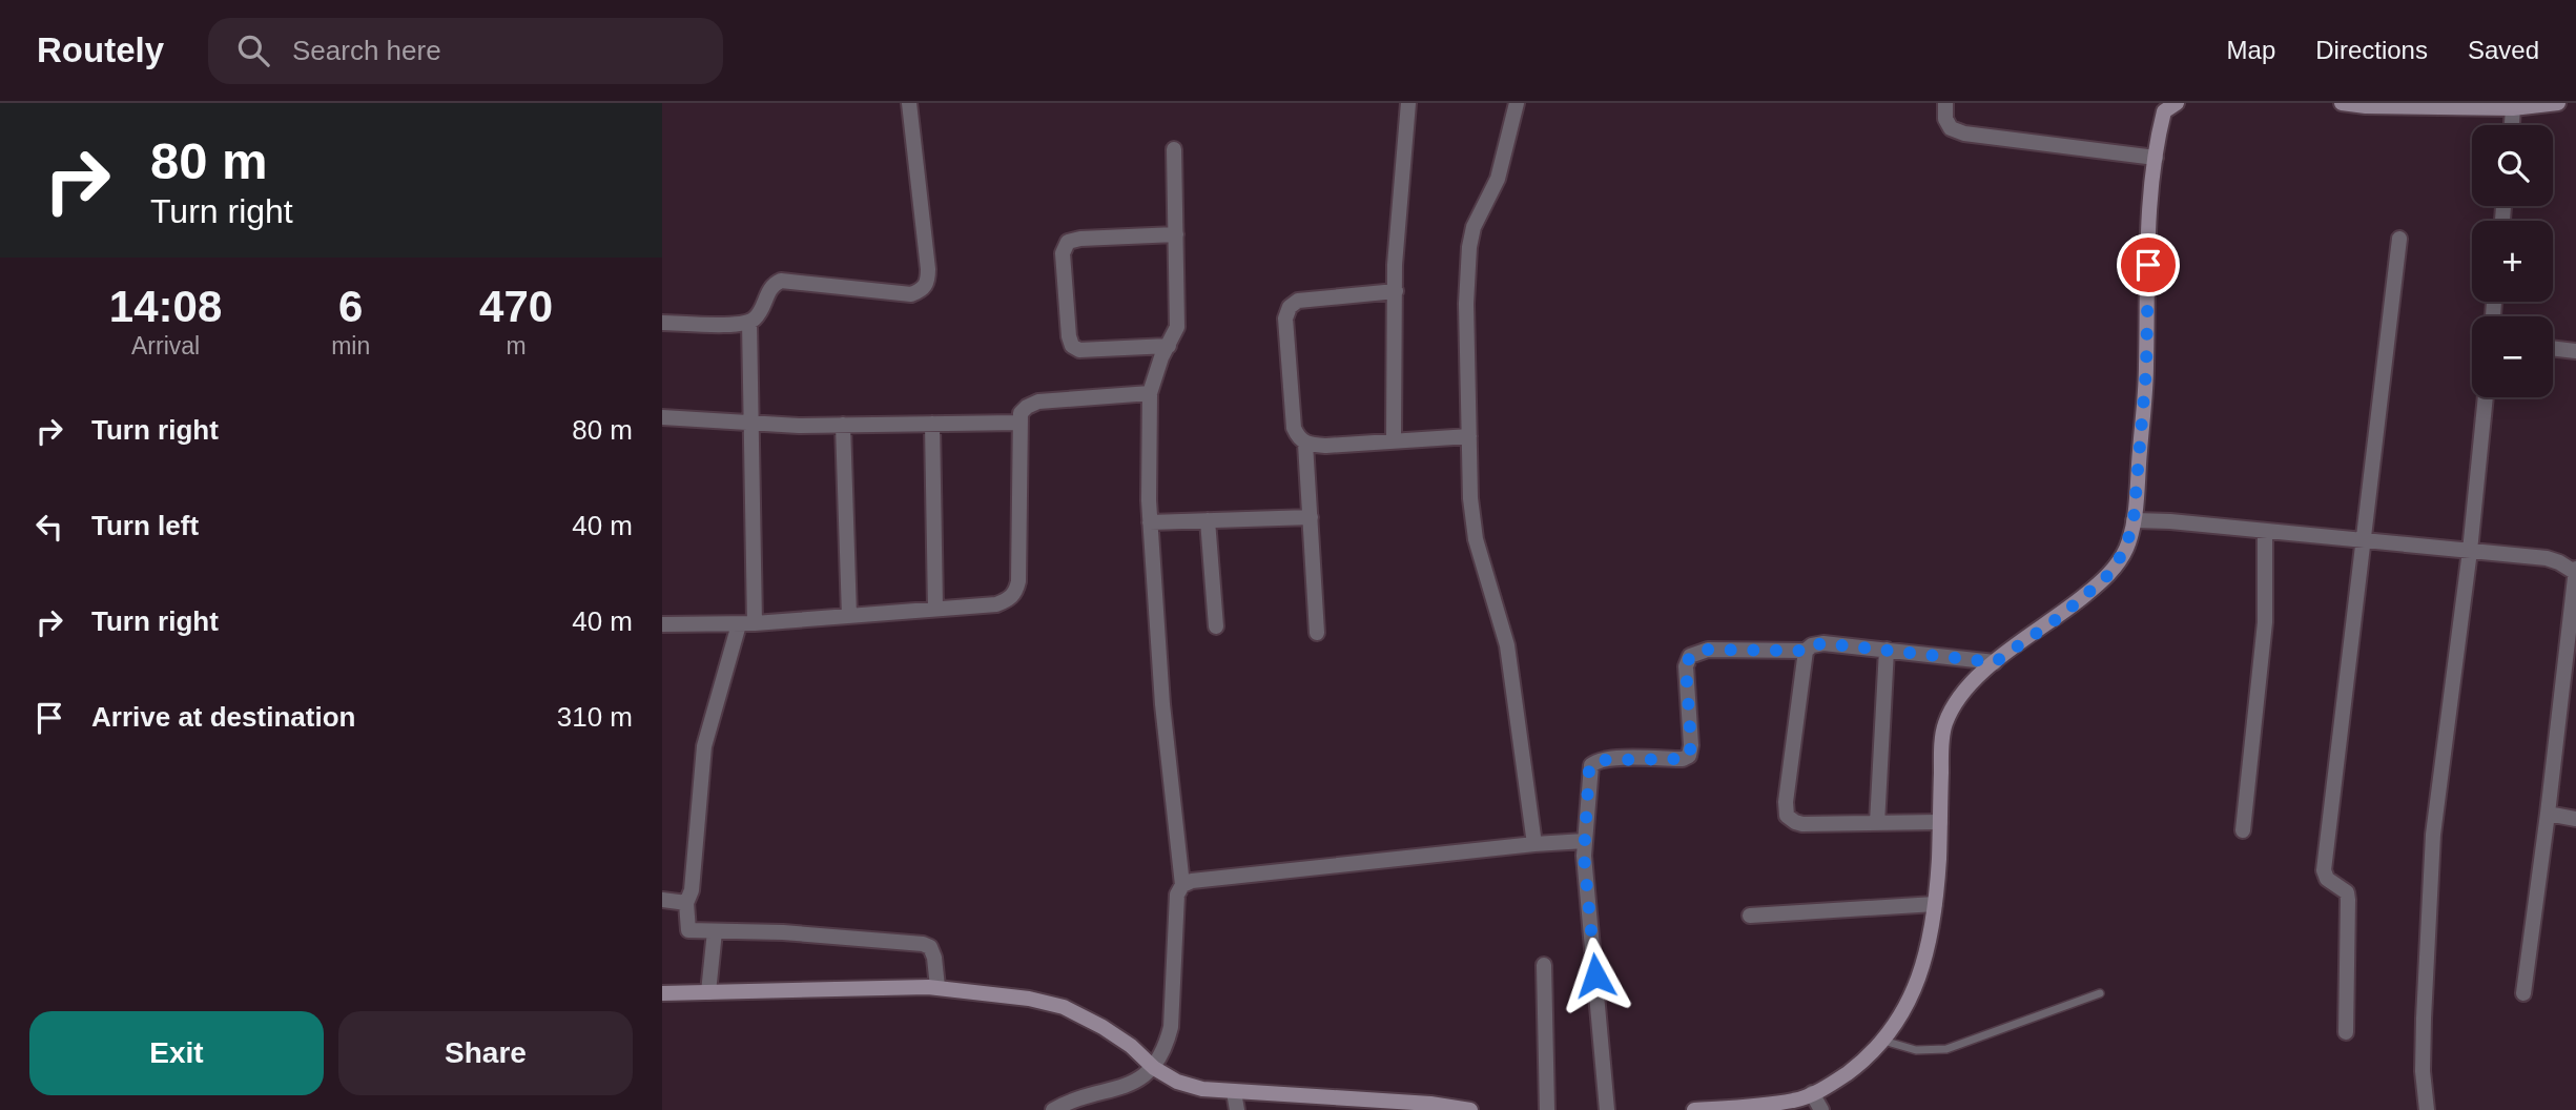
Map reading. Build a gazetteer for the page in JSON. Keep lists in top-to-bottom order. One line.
{"page":{"header":"Routely","search":"Search here","nav":["Map","Directions","Saved"],"turn":["80 m","Turn right"],"map_buttons":["+","−"],"eta":["14:08","Arrival","6","min","470","m"],"list":[{"name":"Turn right","value":"80 m"},{"name":"Turn left","value":"40 m"},{"name":"Turn right","value":"40 m"},{"name":"Arrive at destination","value":"310 m"}],"buttons":["Exit","Share"]}}
